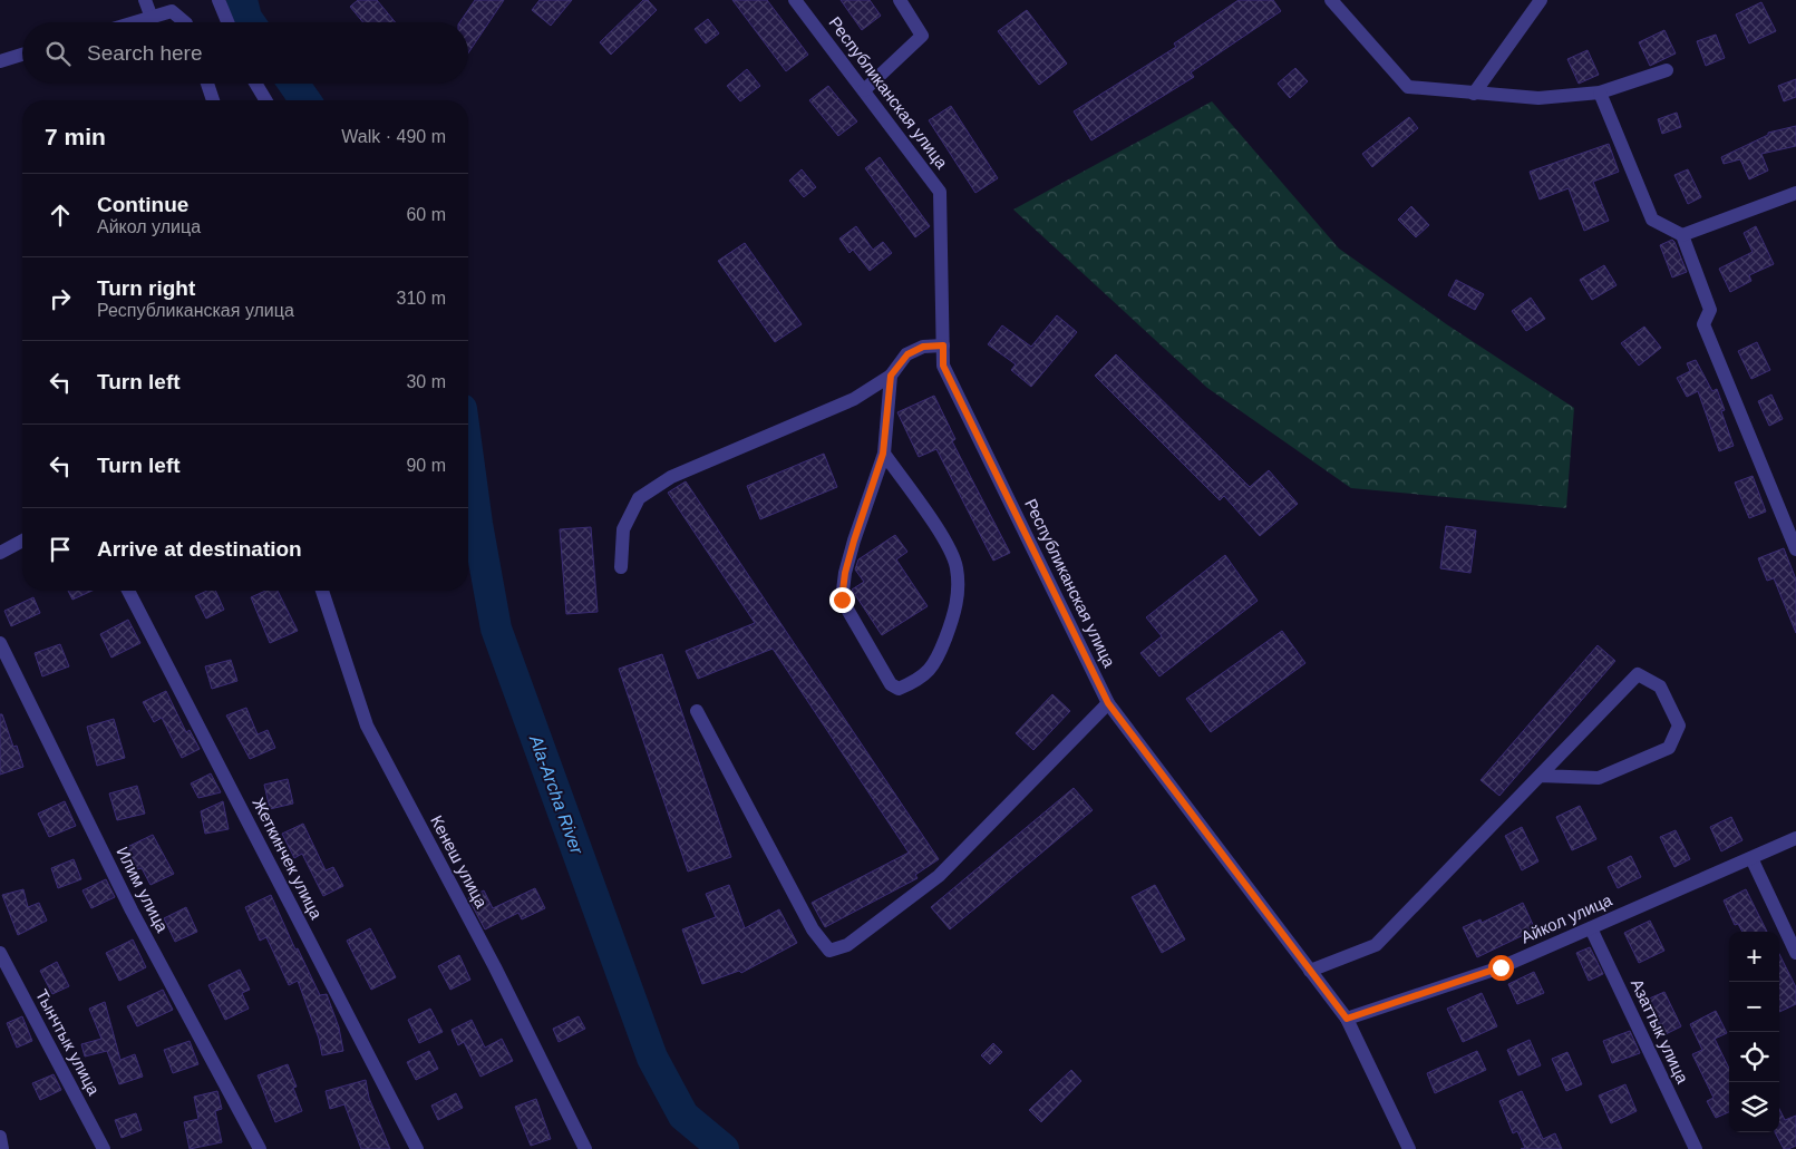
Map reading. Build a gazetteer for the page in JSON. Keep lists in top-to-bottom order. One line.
{"streets":{"street":["Республиканская улица","Жеткинчек улица","Кенеш улица","Илим улица","Айкол улица","Азаттык улица","Тынчтык улица"]},"crossings":[["Республиканская улица","Айкол улица"],["Айкол улица","Азаттык улица"]],"water":["Ala-Archa River"],"page":{"search":"Search here","heading":["7 min","Walk · 490 m"],"list":[["Continue","Айкол улица","60 m"],["Turn right","Республиканская улица","310 m"],["Turn left","30 m"],["Turn left","90 m"],"Arrive at destination"],"map_buttons":["+","−"]}}
